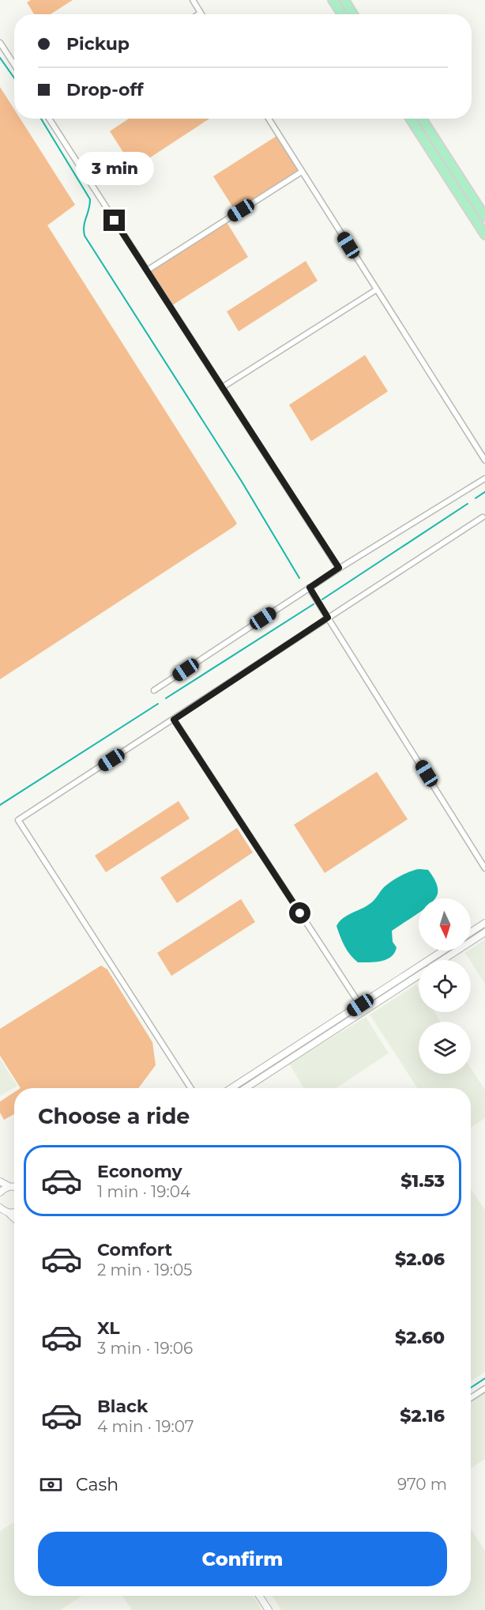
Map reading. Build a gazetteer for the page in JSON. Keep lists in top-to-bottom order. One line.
{"north":"bottom","page":{"banner":["Pickup","Drop-off"],"bubble":"3 min","heading":"Choose a ride","list":[{"name":"Economy","note":"1 min · 19:04","value":"$1.53"},{"name":"Comfort","note":"2 min · 19:05","value":"$2.06"},{"name":"XL","note":"3 min · 19:06","value":"$2.60"},{"name":"Black","note":"4 min · 19:07","value":"$2.16"}],"pay":["Cash","970 m"],"buttons":"Confirm"}}
